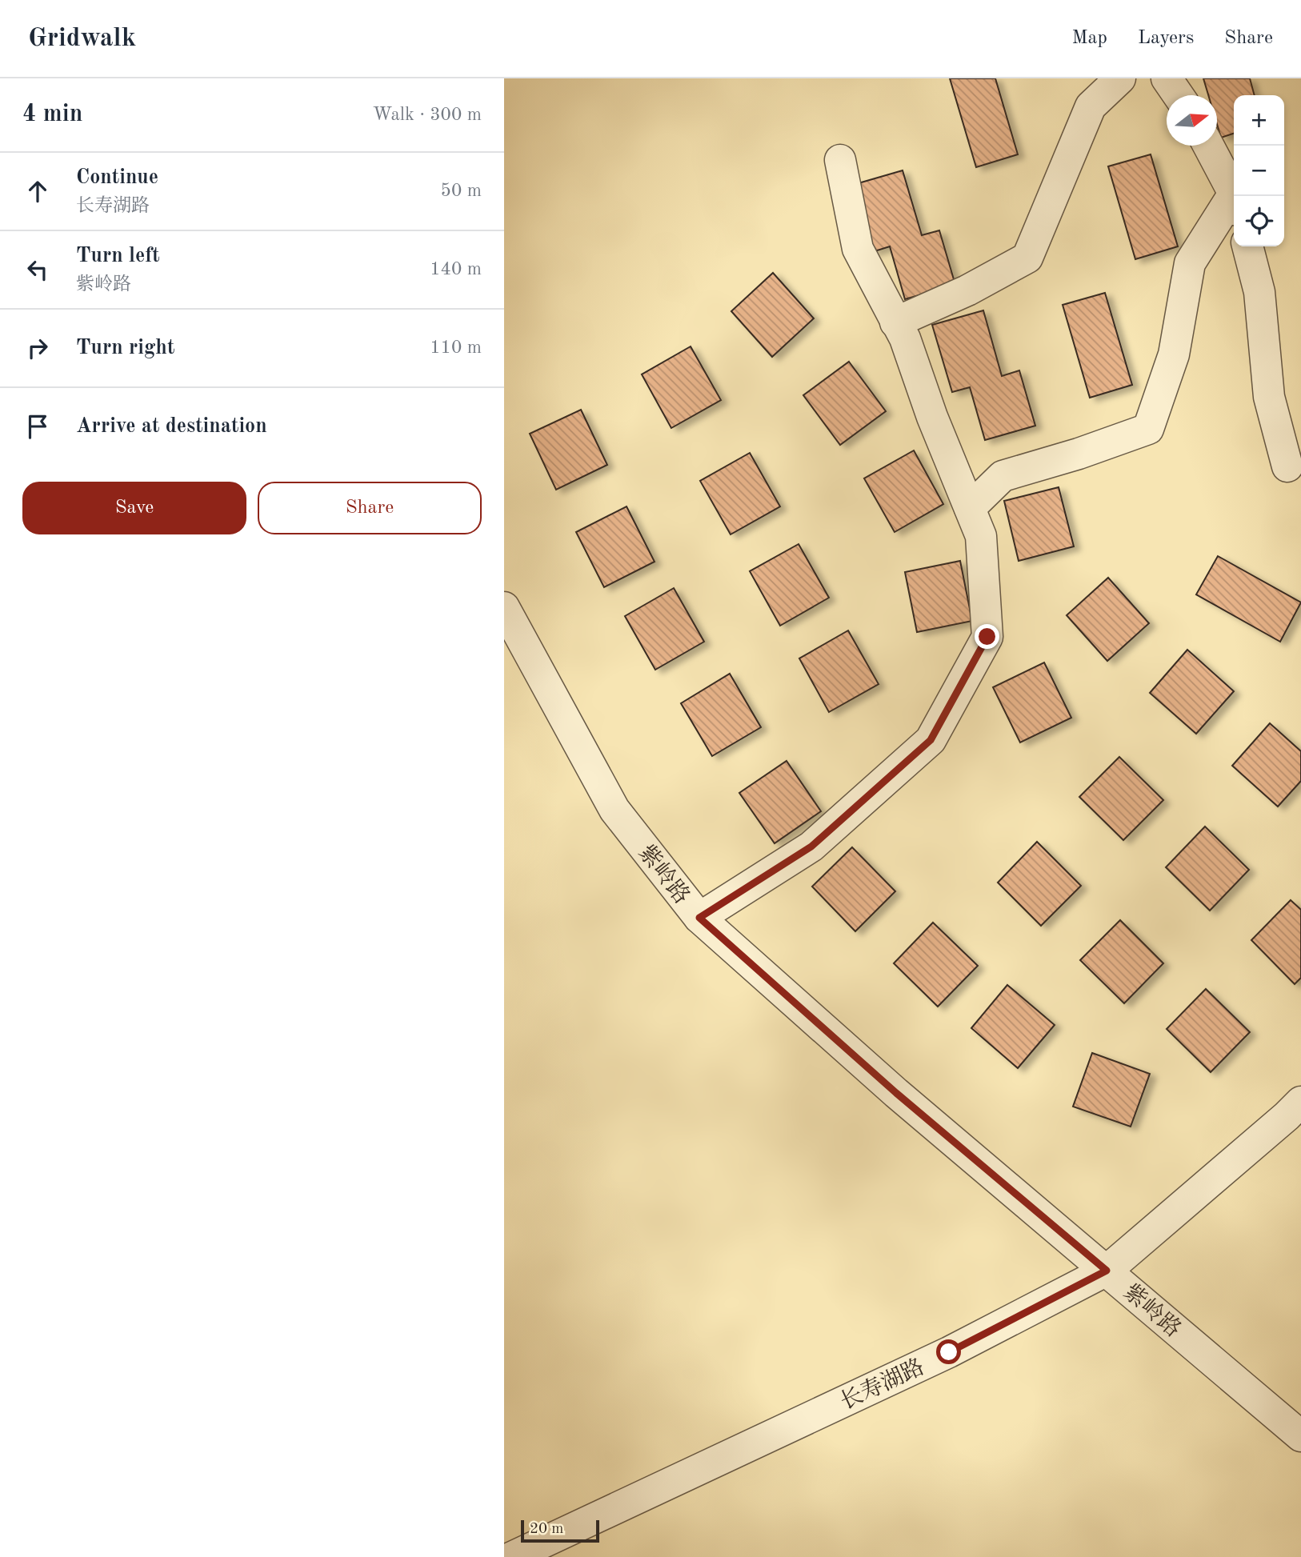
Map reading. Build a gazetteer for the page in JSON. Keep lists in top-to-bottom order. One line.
{"streets":{"street":["紫岭路","长寿湖路"]},"crossings":[["紫岭路","长寿湖路"]],"scale_bar":"20 m","north":"right","page":{"header":"Gridwalk","nav":["Map","Layers","Share"],"heading":["4 min","Walk · 300 m"],"map_buttons":["+","−"],"list":[["Continue","长寿湖路","50 m"],["Turn left","紫岭路","140 m"],["Turn right","110 m"],"Arrive at destination"],"buttons":["Save","Share"],"scale":"20 m"}}
